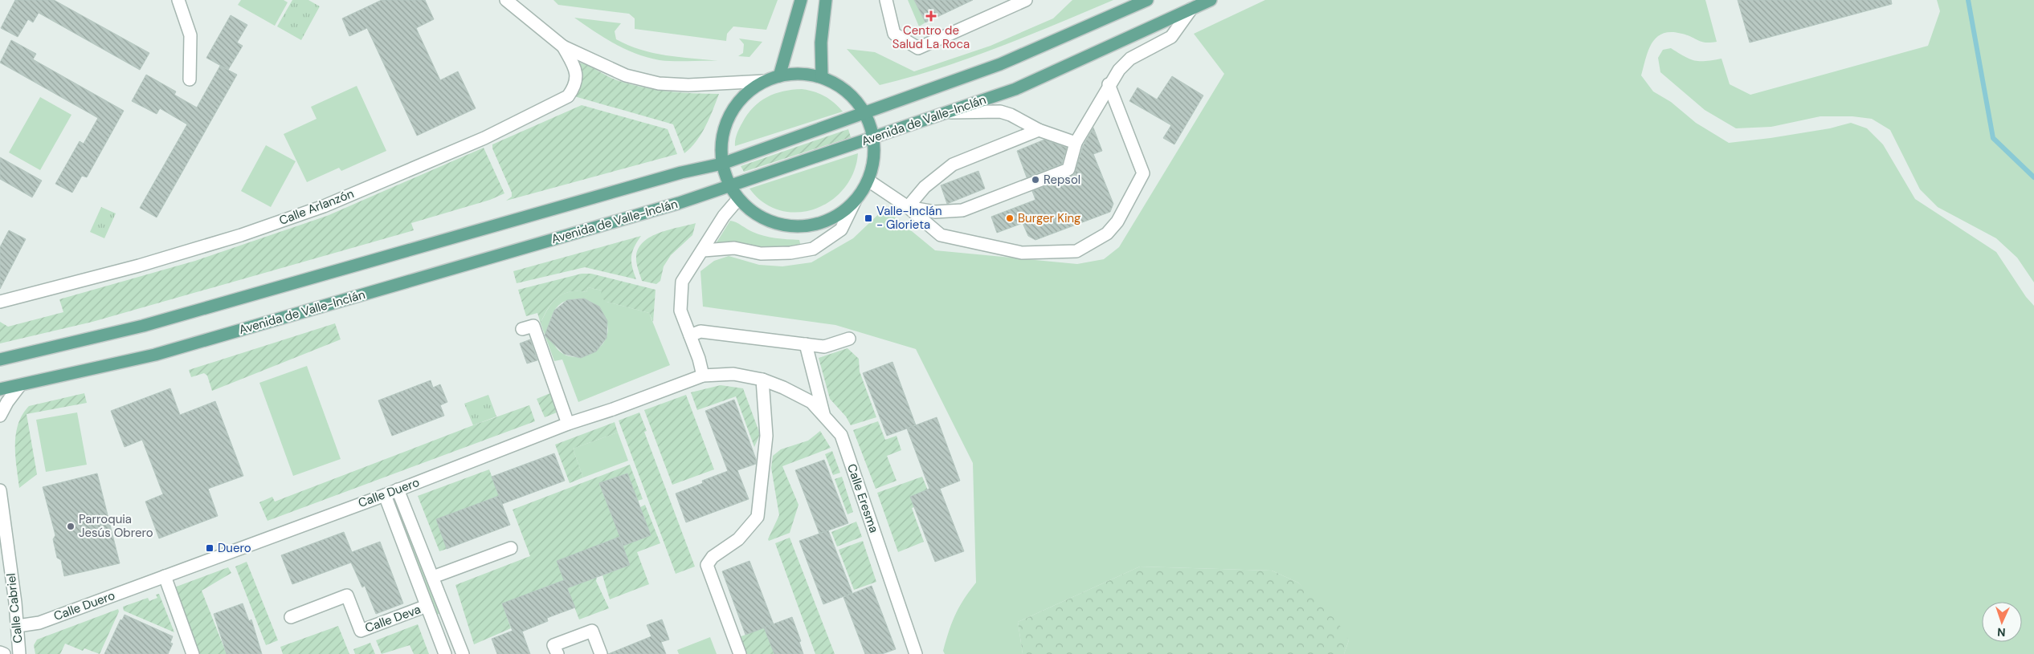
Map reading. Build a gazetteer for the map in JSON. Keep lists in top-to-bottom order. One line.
{"streets":{"main road":["Avenida de Valle-Inclán"],"street":["Calle Arlanzón","Calle Duero","Calle Eresma","Calle Cabriel","Calle Deva"]},"crossings":[["Calle Duero","Calle Eresma"],["Calle Duero","Calle Cabriel"],["Calle Duero","Calle Deva"]],"places":{"health":["Centro de Salud La Roca"],"other":["Repsol","Burger King","Parroquia Jesús Obrero"],"transit":["Valle-Inclán - Glorieta","Duero"]},"north":"bottom"}
